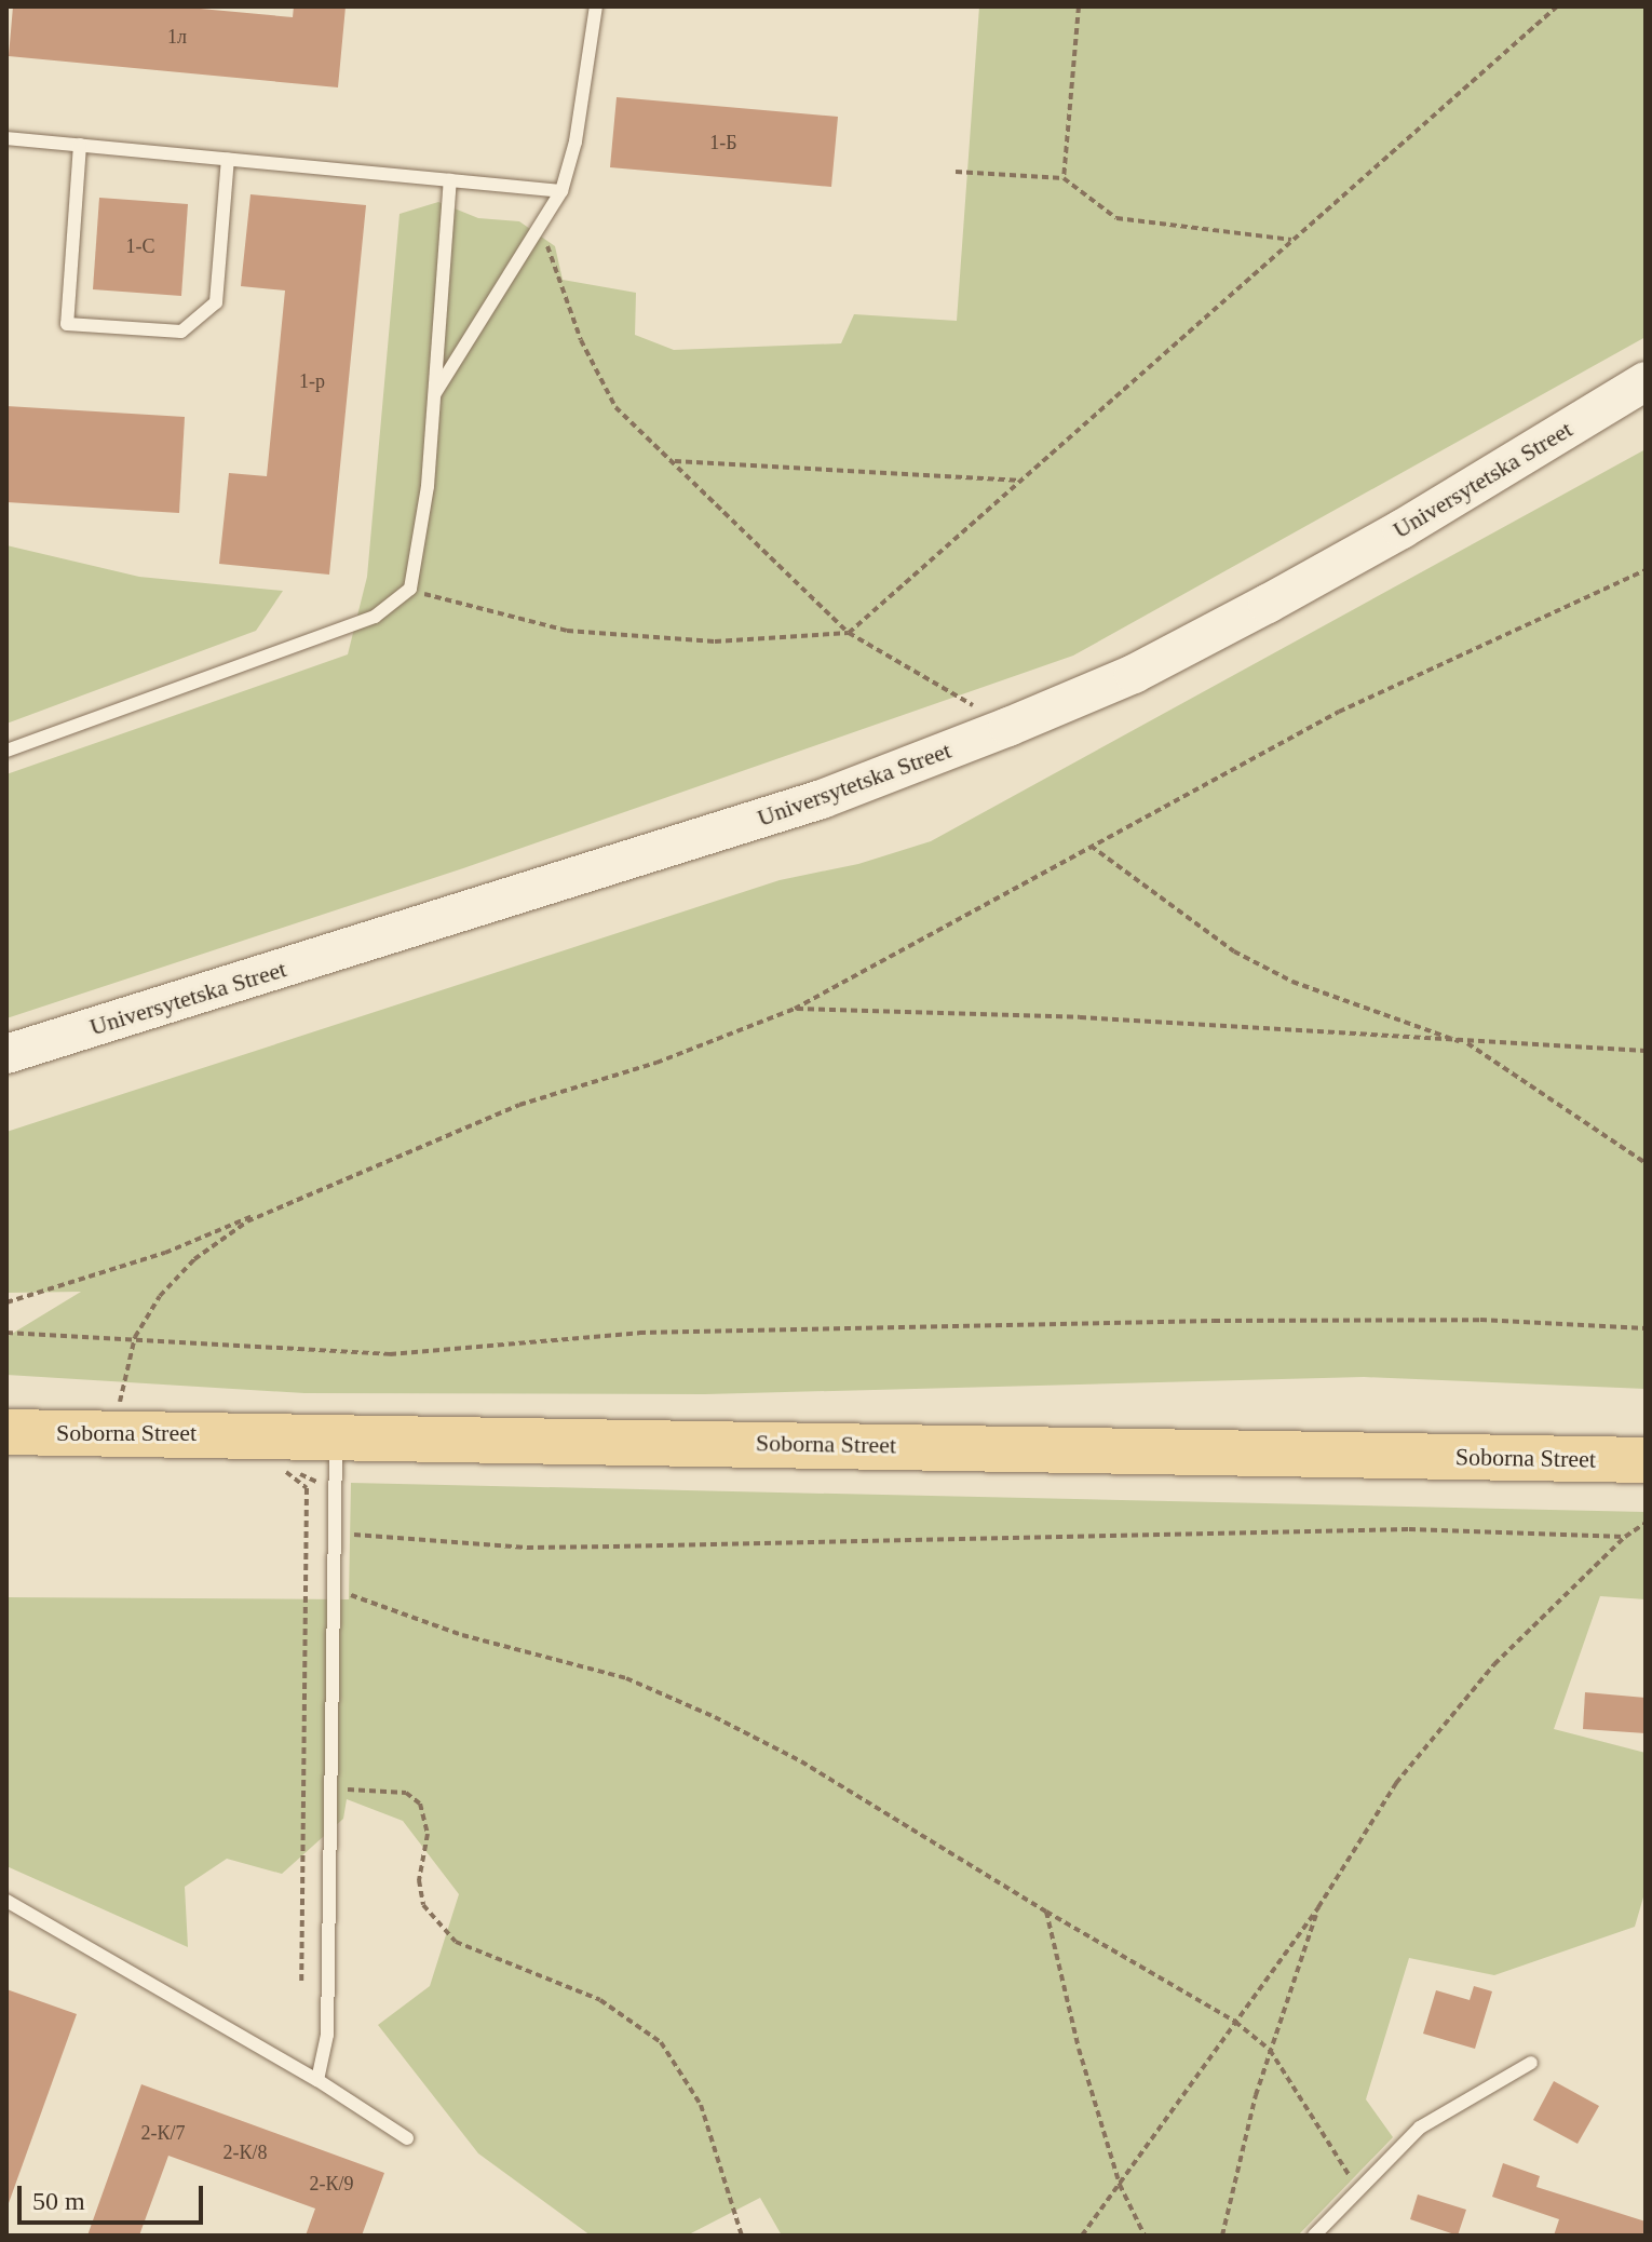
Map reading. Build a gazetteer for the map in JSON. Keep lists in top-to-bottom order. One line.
{"streets":{"main road":["Universytetska Street","Soborna Street"]},"house_numbers":["1л","1-Б","1-С","1-р","2-К/7","2-К/8","2-К/9"],"scale_bar":"50 m"}
